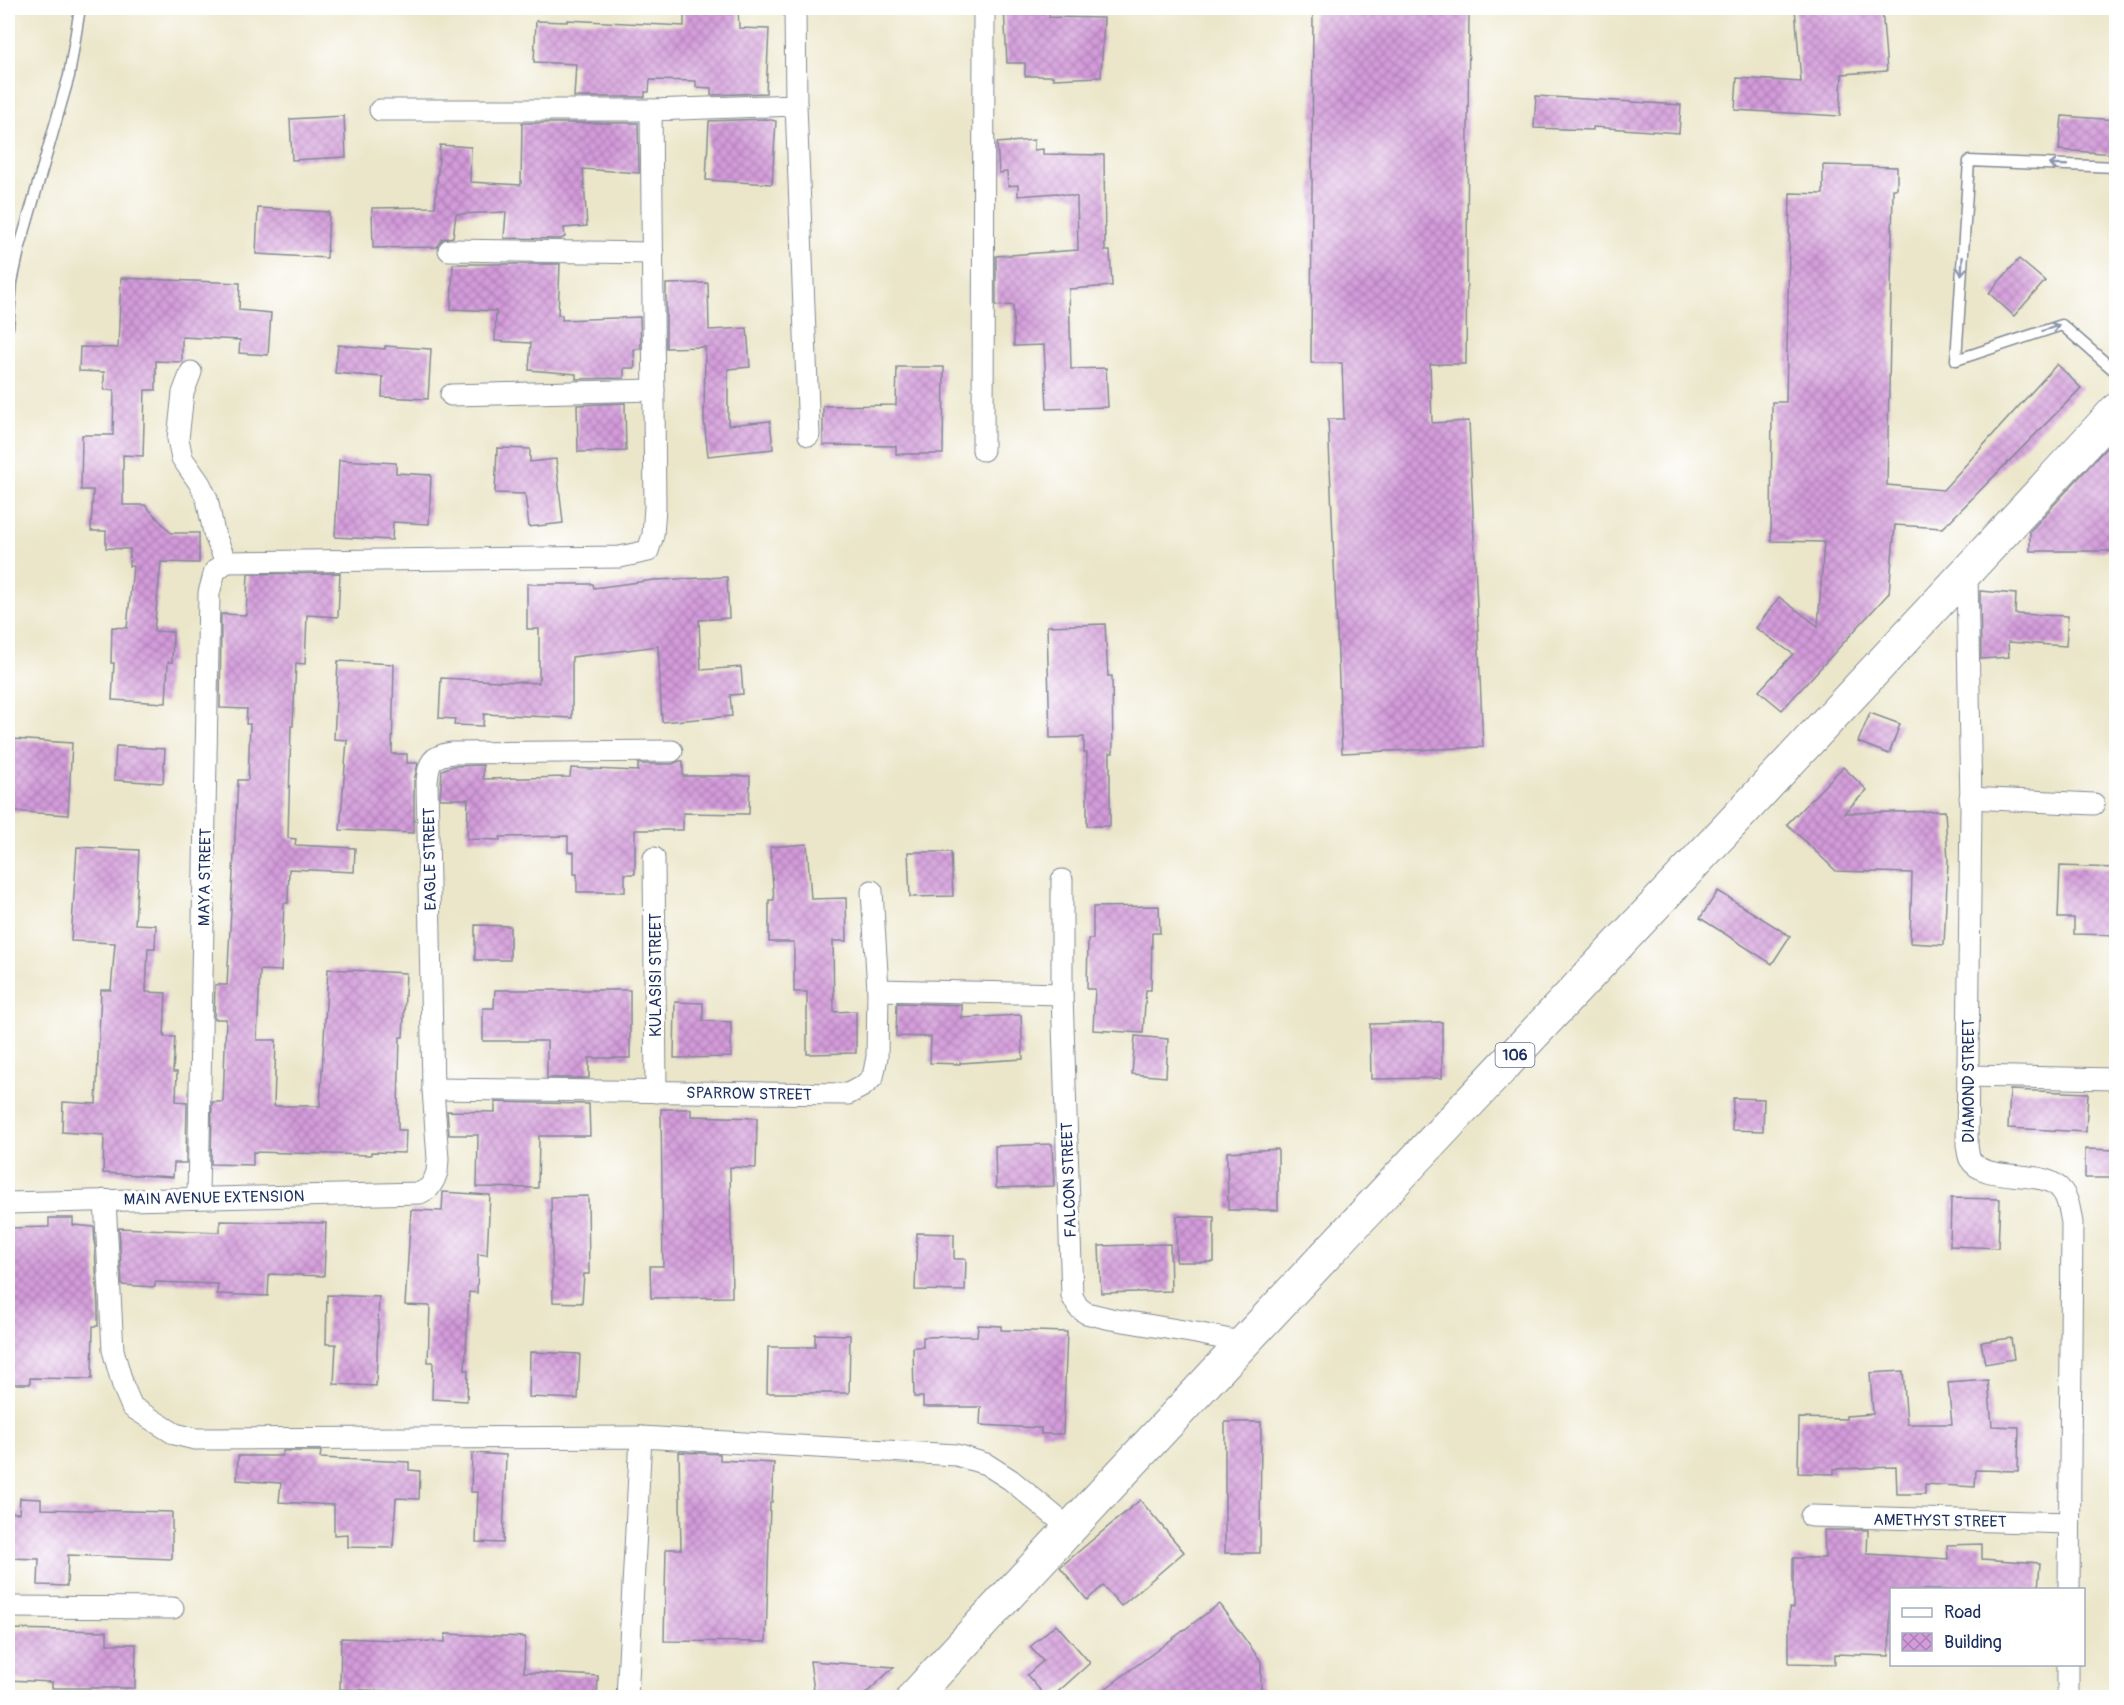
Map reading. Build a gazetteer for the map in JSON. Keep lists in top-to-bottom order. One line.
{"streets":{"highway":["106"],"street":["EAGLE STREET","MAYA STREET","KULASISI STREET","DIAMOND STREET","SPARROW STREET","FALCON STREET","MAIN AVENUE EXTENSION","AMETHYST STREET"]},"crossings":[["EAGLE STREET","SPARROW STREET"],["EAGLE STREET","MAIN AVENUE EXTENSION"],["MAYA STREET","MAIN AVENUE EXTENSION"],["KULASISI STREET","SPARROW STREET"],["106","DIAMOND STREET"],["106","FALCON STREET"],["DIAMOND STREET","AMETHYST STREET"]],"legend":["Road","Building"]}
